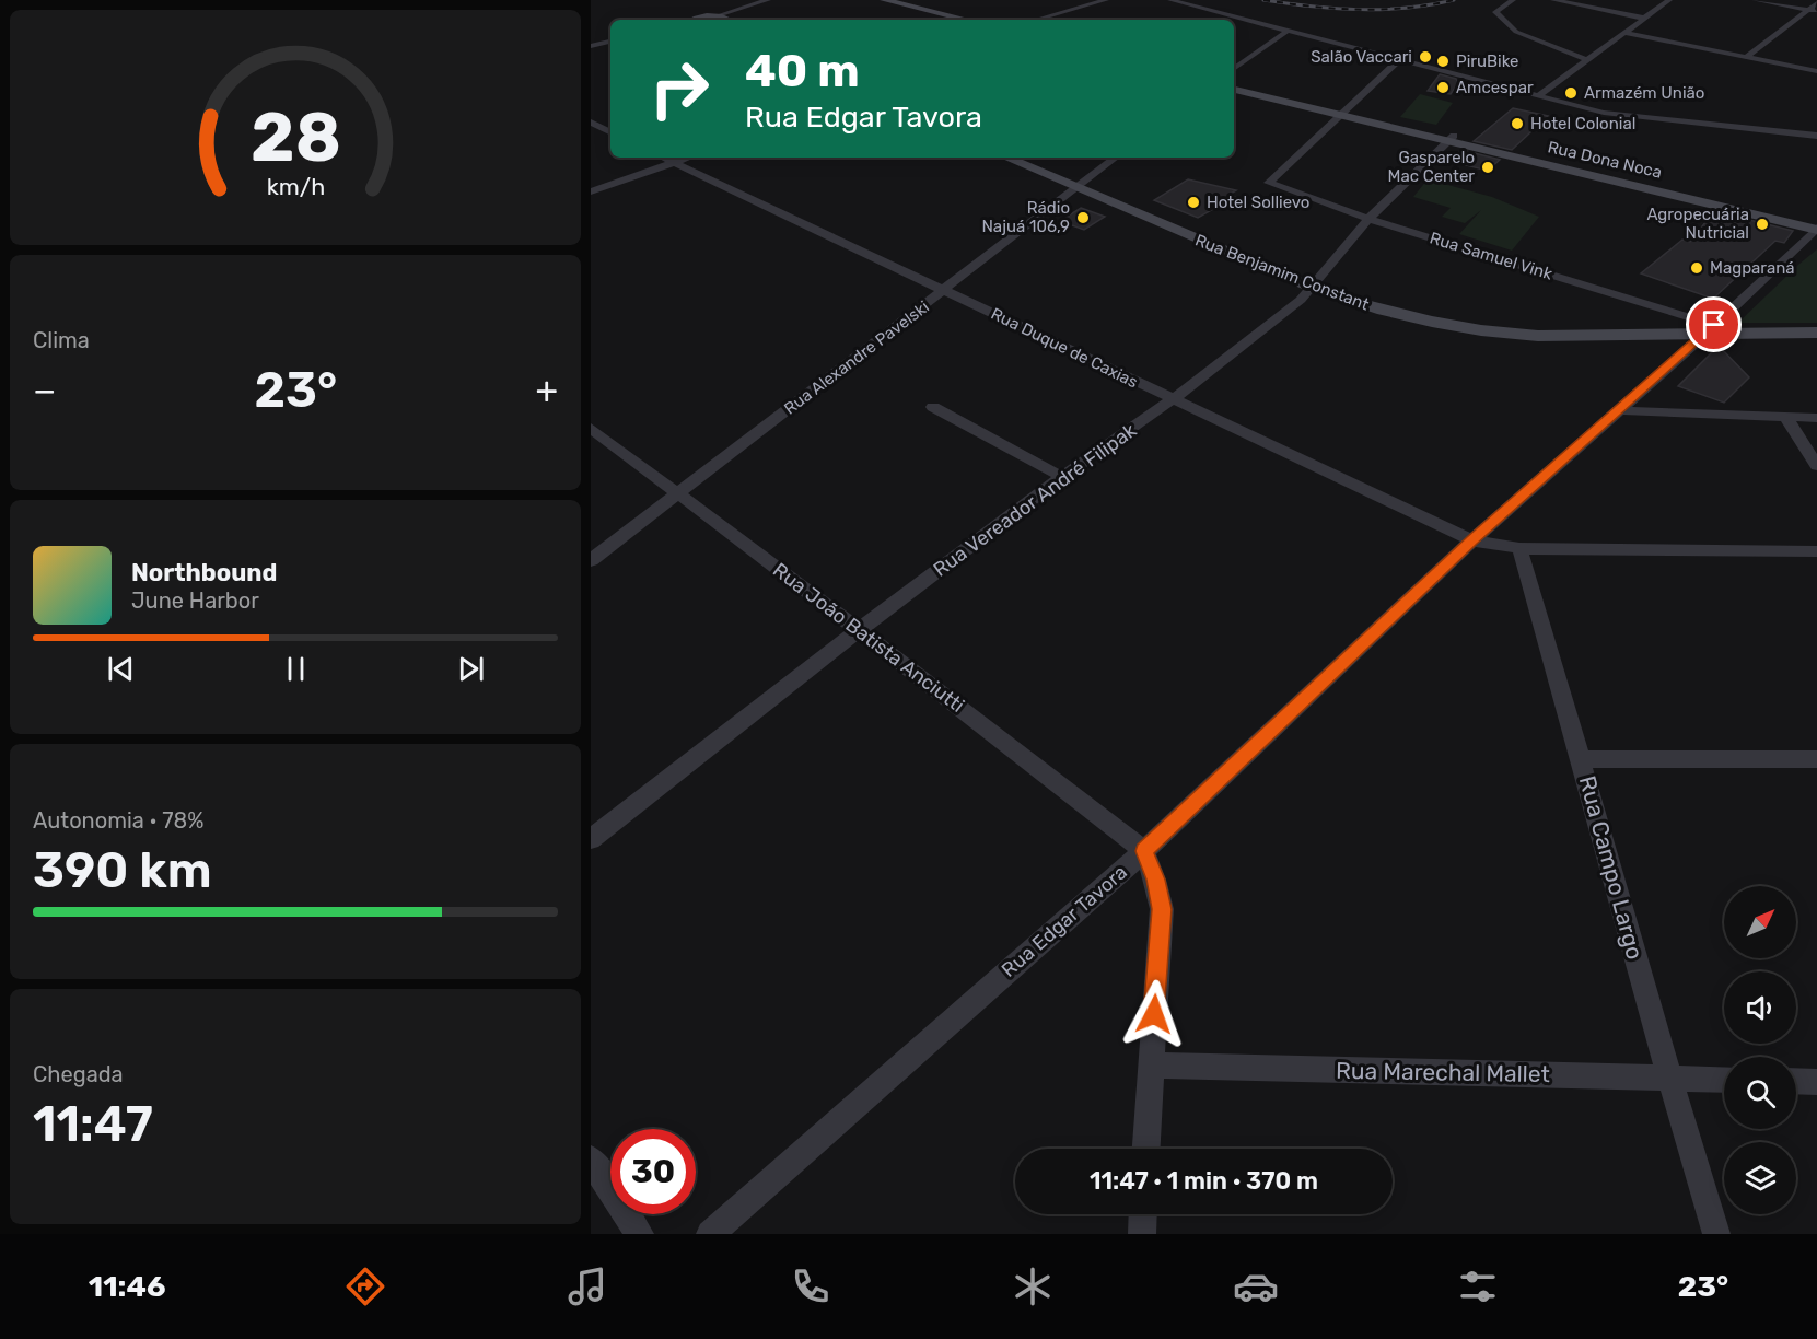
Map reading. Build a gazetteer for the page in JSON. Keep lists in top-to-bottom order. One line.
{"streets":{"street":["Rua Dona Noca","Rua Samuel Vink","Rua Benjamim Constant","Rua Duque de Caxias","Rua Alexandre Pavelski","Rua Vereador André Filipak","Rua João Batista Anciutti","Rua Campo Largo","Rua Edgar Tavora","Rua Marechal Mallet"]},"crossings":[["Rua Dona Noca","Rua Samuel Vink"],["Rua Dona Noca","Rua Vereador André Filipak"],["Rua Dona Noca","Rua Edgar Tavora"],["Rua Samuel Vink","Rua Benjamim Constant"],["Rua Samuel Vink","Rua Vereador André Filipak"],["Rua Samuel Vink","Rua Edgar Tavora"],["Rua Benjamim Constant","Rua Alexandre Pavelski"],["Rua Benjamim Constant","Rua Vereador André Filipak"],["Rua Benjamim Constant","Rua Edgar Tavora"],["Rua Duque de Caxias","Rua Alexandre Pavelski"],["Rua Duque de Caxias","Rua Vereador André Filipak"],["Rua Duque de Caxias","Rua Edgar Tavora"],["Rua Alexandre Pavelski","Rua João Batista Anciutti"],["Rua Vereador André Filipak","Rua João Batista Anciutti"],["Rua João Batista Anciutti","Rua Edgar Tavora"],["Rua Campo Largo","Rua Marechal Mallet"]],"places":["Salão Vaccari","PiruBike","Amcespar","Armazém União","Hotel Colonial","Gasparelo Mac Center","Hotel Sollievo","Rádio Najuá 106,9","Agropecuária Nutricial","Magparaná"],"north":"top right","page":{"turn":["40 m","Rua Edgar Tavora"],"tile":["Clima",["Autonomia · 78%","390 km"],["Chegada","11:47"]],"heat":["−","23°","+"],"song":["Northbound","June Harbor"],"limit":"30","trip":"11:47 · 1 min · 370 m","tabs":["11:46","23°"],"gauge":["28","km/h"]}}
